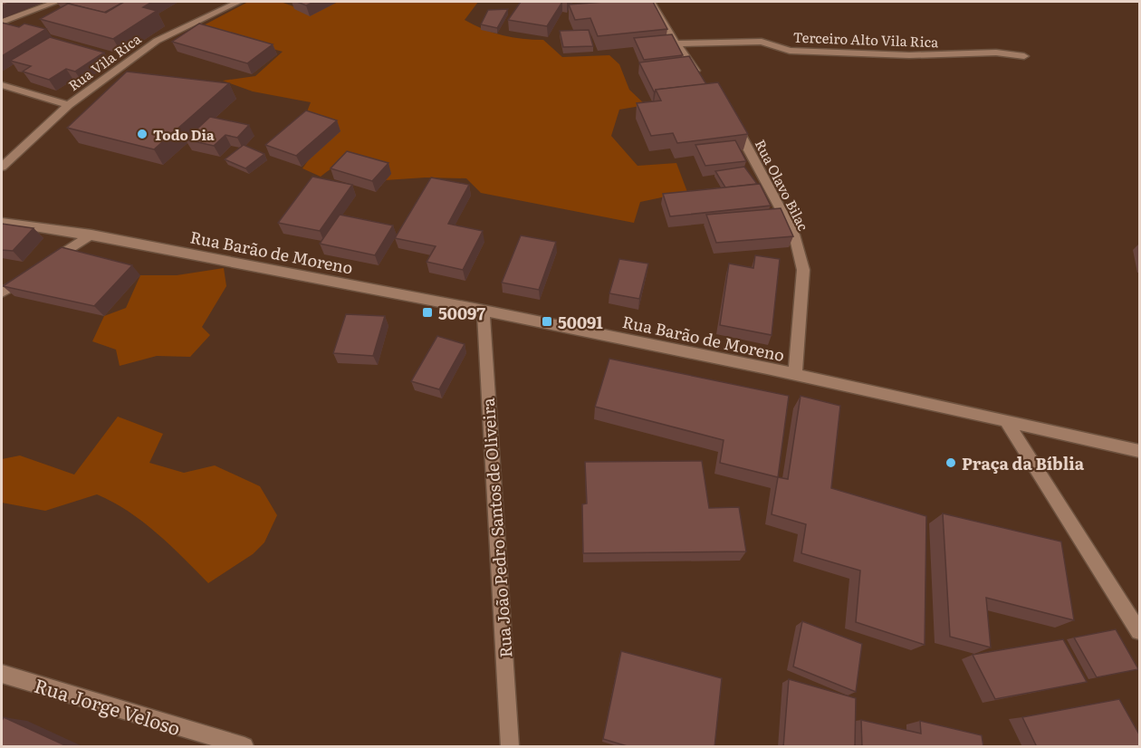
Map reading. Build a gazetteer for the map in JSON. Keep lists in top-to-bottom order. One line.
{"streets":{"street":["Terceiro Alto Vila Rica","Rua Vila Rica","Rua Olavo Bilac","Rua Barão de Moreno","Rua João Pedro Santos de Oliveira","Rua Jorge Veloso"]},"crossings":[["Rua Olavo Bilac","Rua Barão de Moreno"],["Rua Barão de Moreno","Rua João Pedro Santos de Oliveira"]],"places":{"other":["Todo Dia","Praça da Bíblia"],"transit":["50097","50091"]}}
